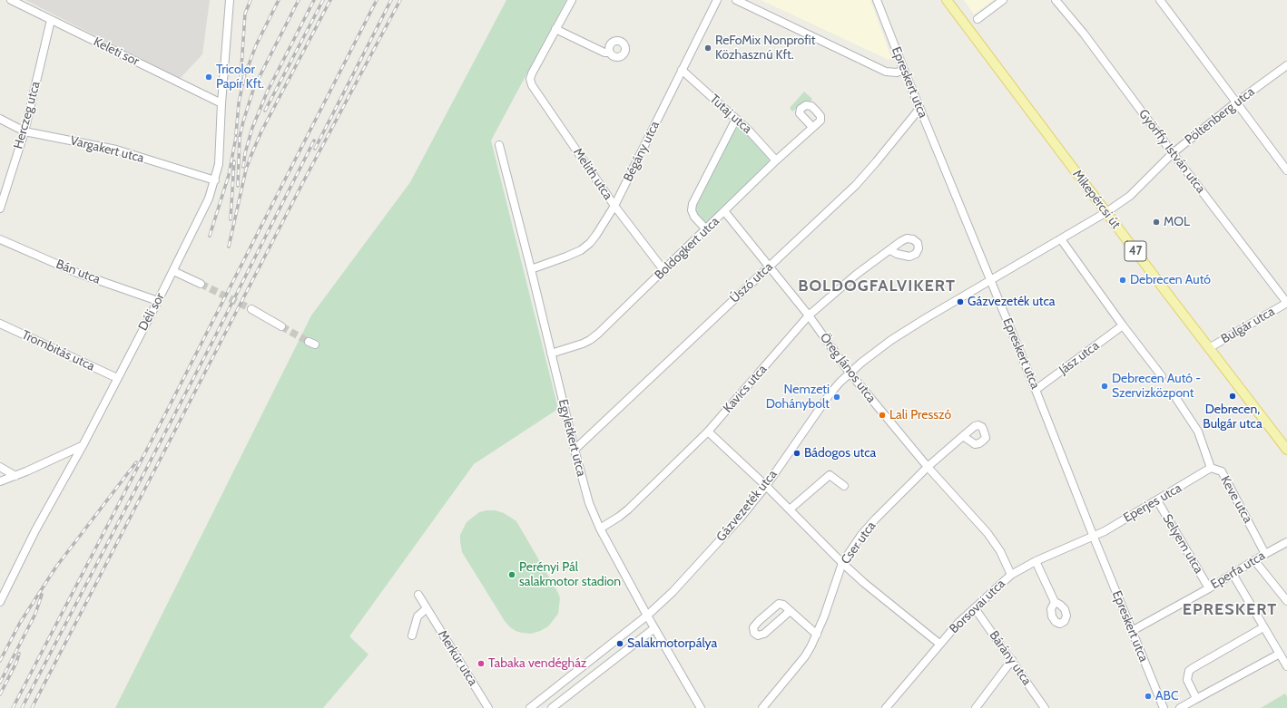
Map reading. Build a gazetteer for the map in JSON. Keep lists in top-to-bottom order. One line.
{"streets":{"main road":["Mikepércsi út","47"],"street":["Keleti sor","Epreskert utca","Tutaj utca","Herczeg utca","Pöltenberg utca","Vargakert utca","Bégány utca","Györffy István utca","Melith utca","Boldogkert utca","Bán utca","Úszó utca","Déli sor","Bulgár utca","Trombitás utca","Jász utca","Öreg János utca","Kavics utca","Egyletkert utca","Keve utca","Eperjes utca","Gázvezeték utca","Cser utca","Selyem utca","Eperfa utca","Borsovai utca","Merkúr utca","Bárány utca"]},"crossings":[["Keleti sor","Herczeg utca"],["Keleti sor","Déli sor"],["Epreskert utca","Úszó utca"],["Epreskert utca","Jász utca"],["Epreskert utca","Eperjes utca"],["Epreskert utca","Gázvezeték utca"],["Epreskert utca","Eperfa utca"],["Epreskert utca","Borsovai utca"],["Tutaj utca","Bégány utca"],["Tutaj utca","Boldogkert utca"],["Herczeg utca","Vargakert utca"],["Pöltenberg utca","Györffy István utca"],["Pöltenberg utca","Mikepércsi út"],["Pöltenberg utca","Gázvezeték utca"],["Vargakert utca","Déli sor"],["Bégány utca","Melith utca"],["Bégány utca","Egyletkert utca"],["Györffy István utca","Bulgár utca"],["Melith utca","Boldogkert utca"],["Mikepércsi út","Bulgár utca"],["Mikepércsi út","Gázvezeték utca"],["Boldogkert utca","Öreg János utca"],["Boldogkert utca","Egyletkert utca"],["Bán utca","Déli sor"],["Úszó utca","Öreg János utca"],["Úszó utca","Egyletkert utca"],["Déli sor","Trombitás utca"],["Öreg János utca","Kavics utca"],["Öreg János utca","Gázvezeték utca"],["Öreg János utca","Cser utca"],["Öreg János utca","Borsovai utca"],["Kavics utca","Egyletkert utca"],["Egyletkert utca","Gázvezeték utca"],["Keve utca","Eperjes utca"],["Keve utca","Eperfa utca"],["Eperjes utca","Selyem utca"],["Eperjes utca","Borsovai utca"],["Selyem utca","Eperfa utca"],["Borsovai utca","Bárány utca"]],"districts":["BOLDOGFALVIKERT","EPRESKERT"],"places":["ReFoMix Nonprofit Közhasznú Kft.","Tricolor Papír Kft.","MOL","Debrecen Autó","Gázvezeték utca","Debrecen Autó - Szervizközpont","Debrecen, Bulgár utca","Nemzeti Dohánybolt","Lali Presszó","Bádogos utca","Perényi Pál salakmotor stadion","Salakmotorpálya","Tabaka vendégház","ABC"]}
